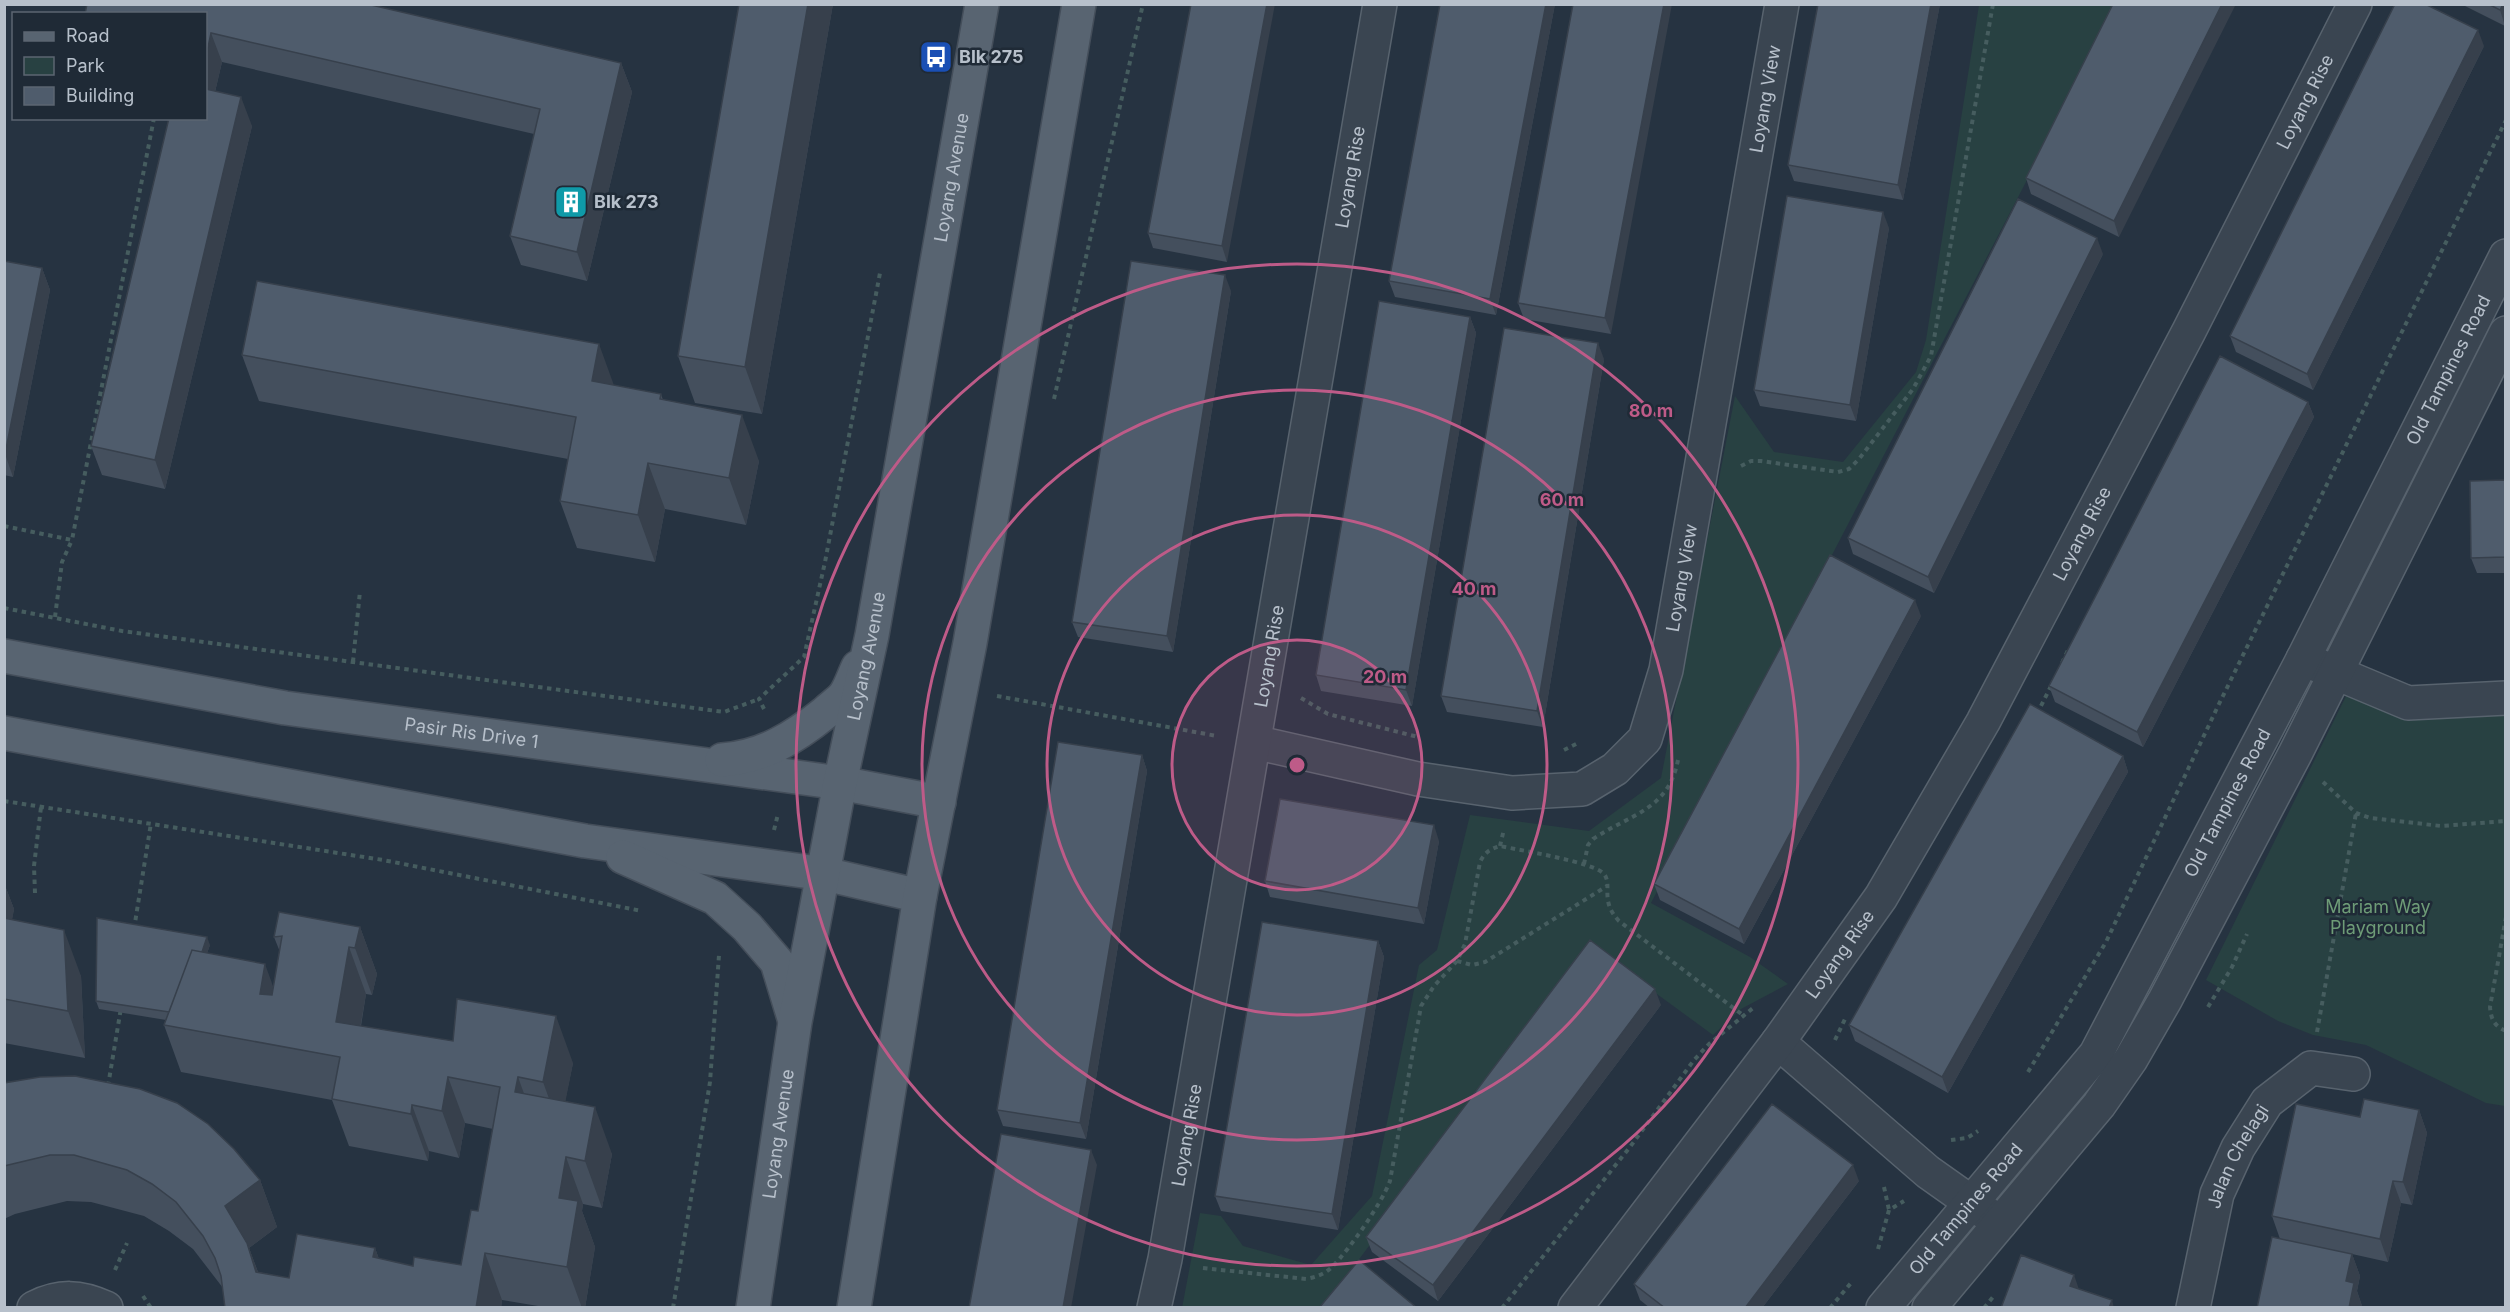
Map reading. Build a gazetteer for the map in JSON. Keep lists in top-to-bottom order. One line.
{"streets":{"main road":["Loyang Avenue","Pasir Ris Drive 1"],"street":["Loyang View","Loyang Rise","Old Tampines Road","Jalan Chelagi"]},"crossings":[["Loyang View","Loyang Rise"],["Loyang Avenue","Pasir Ris Drive 1"]],"parks":["Mariam Way Playground"],"places":{"bus stop":["Blk 275"],"building":["Blk 273"]},"legend":["Road","Park","Building"],"rings":["80 m","60 m","40 m","20 m"]}
